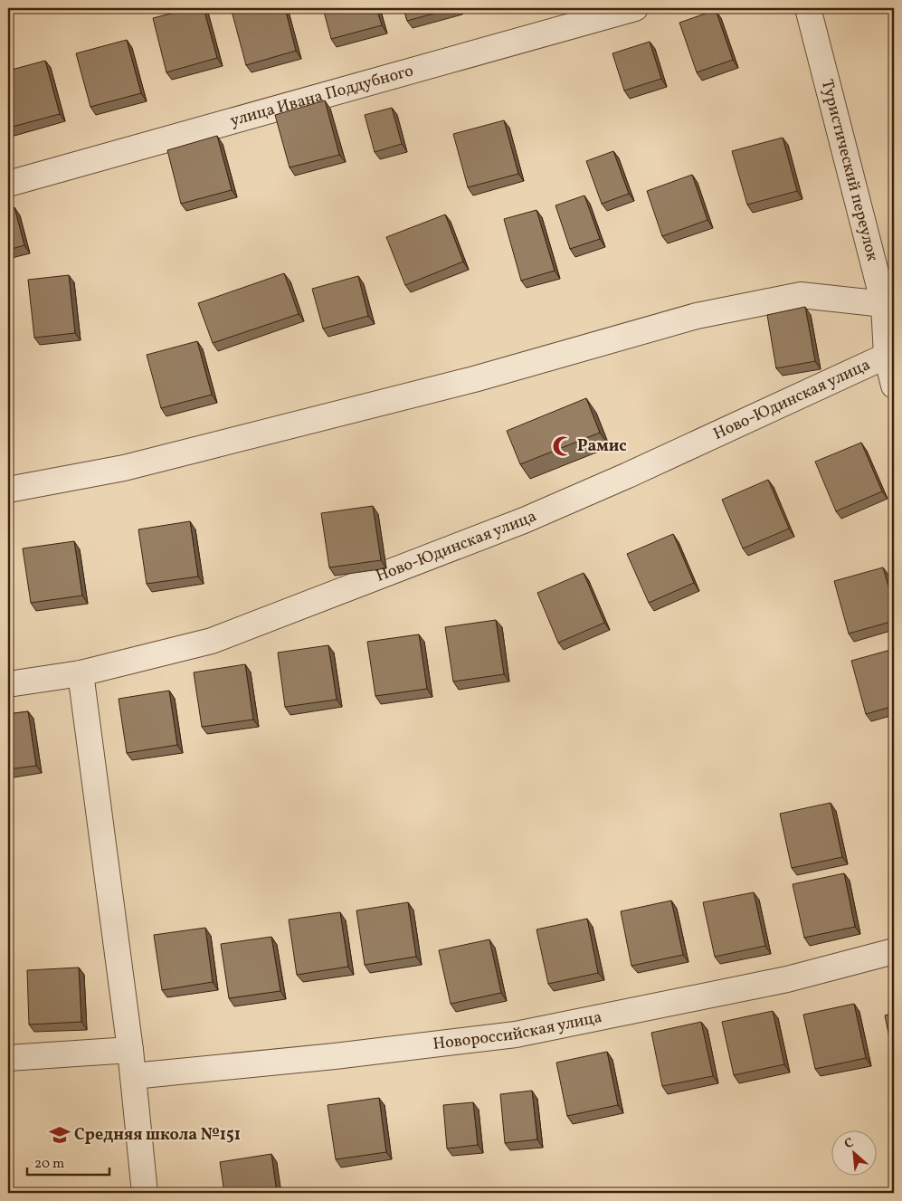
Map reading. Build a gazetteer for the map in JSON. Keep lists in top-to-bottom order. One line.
{"streets":{"street":["улица Ивана Поддубного","Туристический переулок","Ново-Юдинская улица","Новороссийская улица"]},"crossings":[["Туристический переулок","Ново-Юдинская улица"]],"places":{"mosque":["Рамис"],"school or university":["Средняя школа №151"]},"scale_bar":"20 m","north":"top left"}
